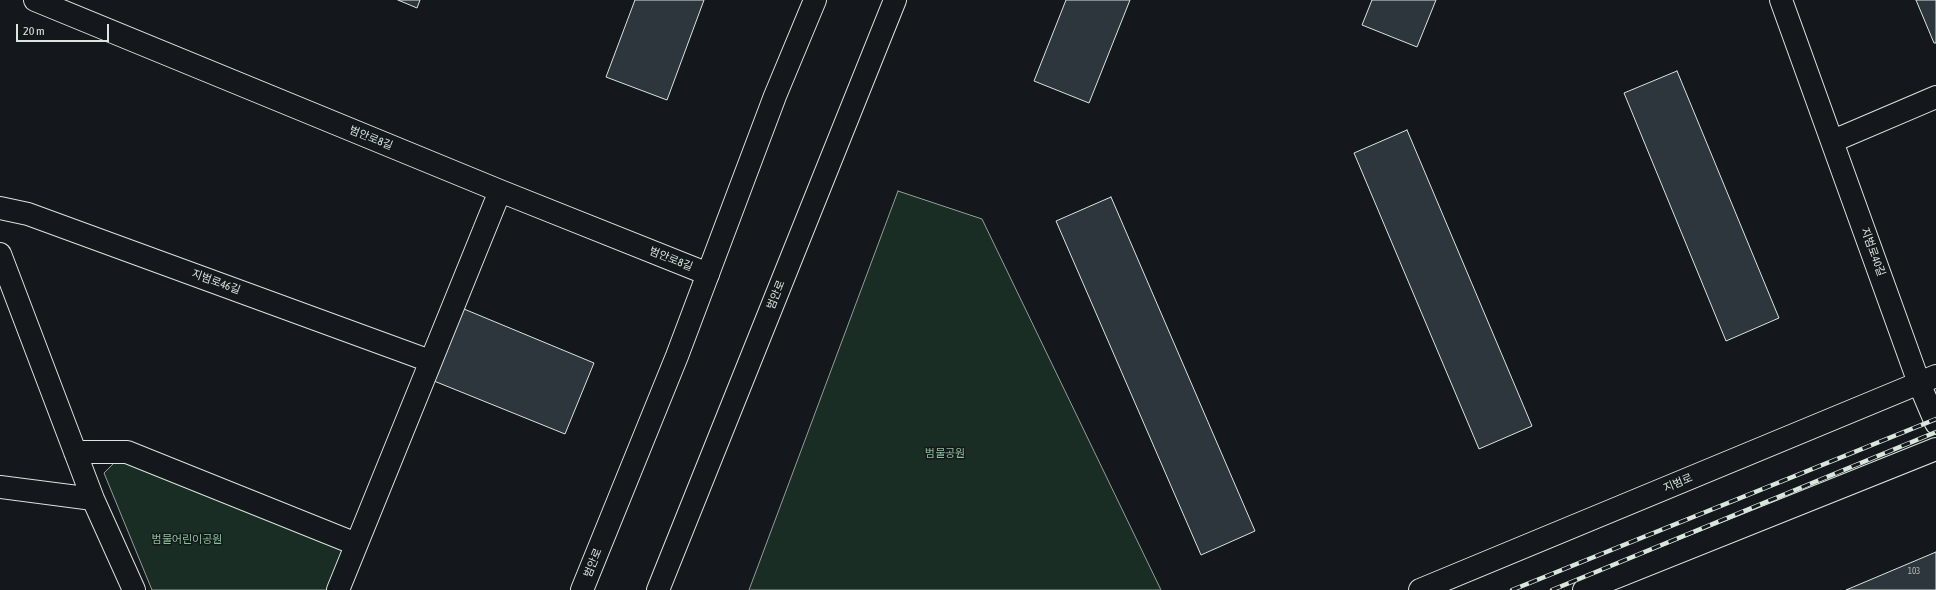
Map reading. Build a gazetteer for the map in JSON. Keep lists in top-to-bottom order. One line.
{"streets":{"street":["범안로8길","지범로40길","지범로46길","범안로","지범로"]},"crossings":[["범안로8길","범안로"],["지범로40길","지범로"]],"parks":["범물공원","범물어린이공원"],"house_numbers":["103"],"scale_bar":"20 m"}
